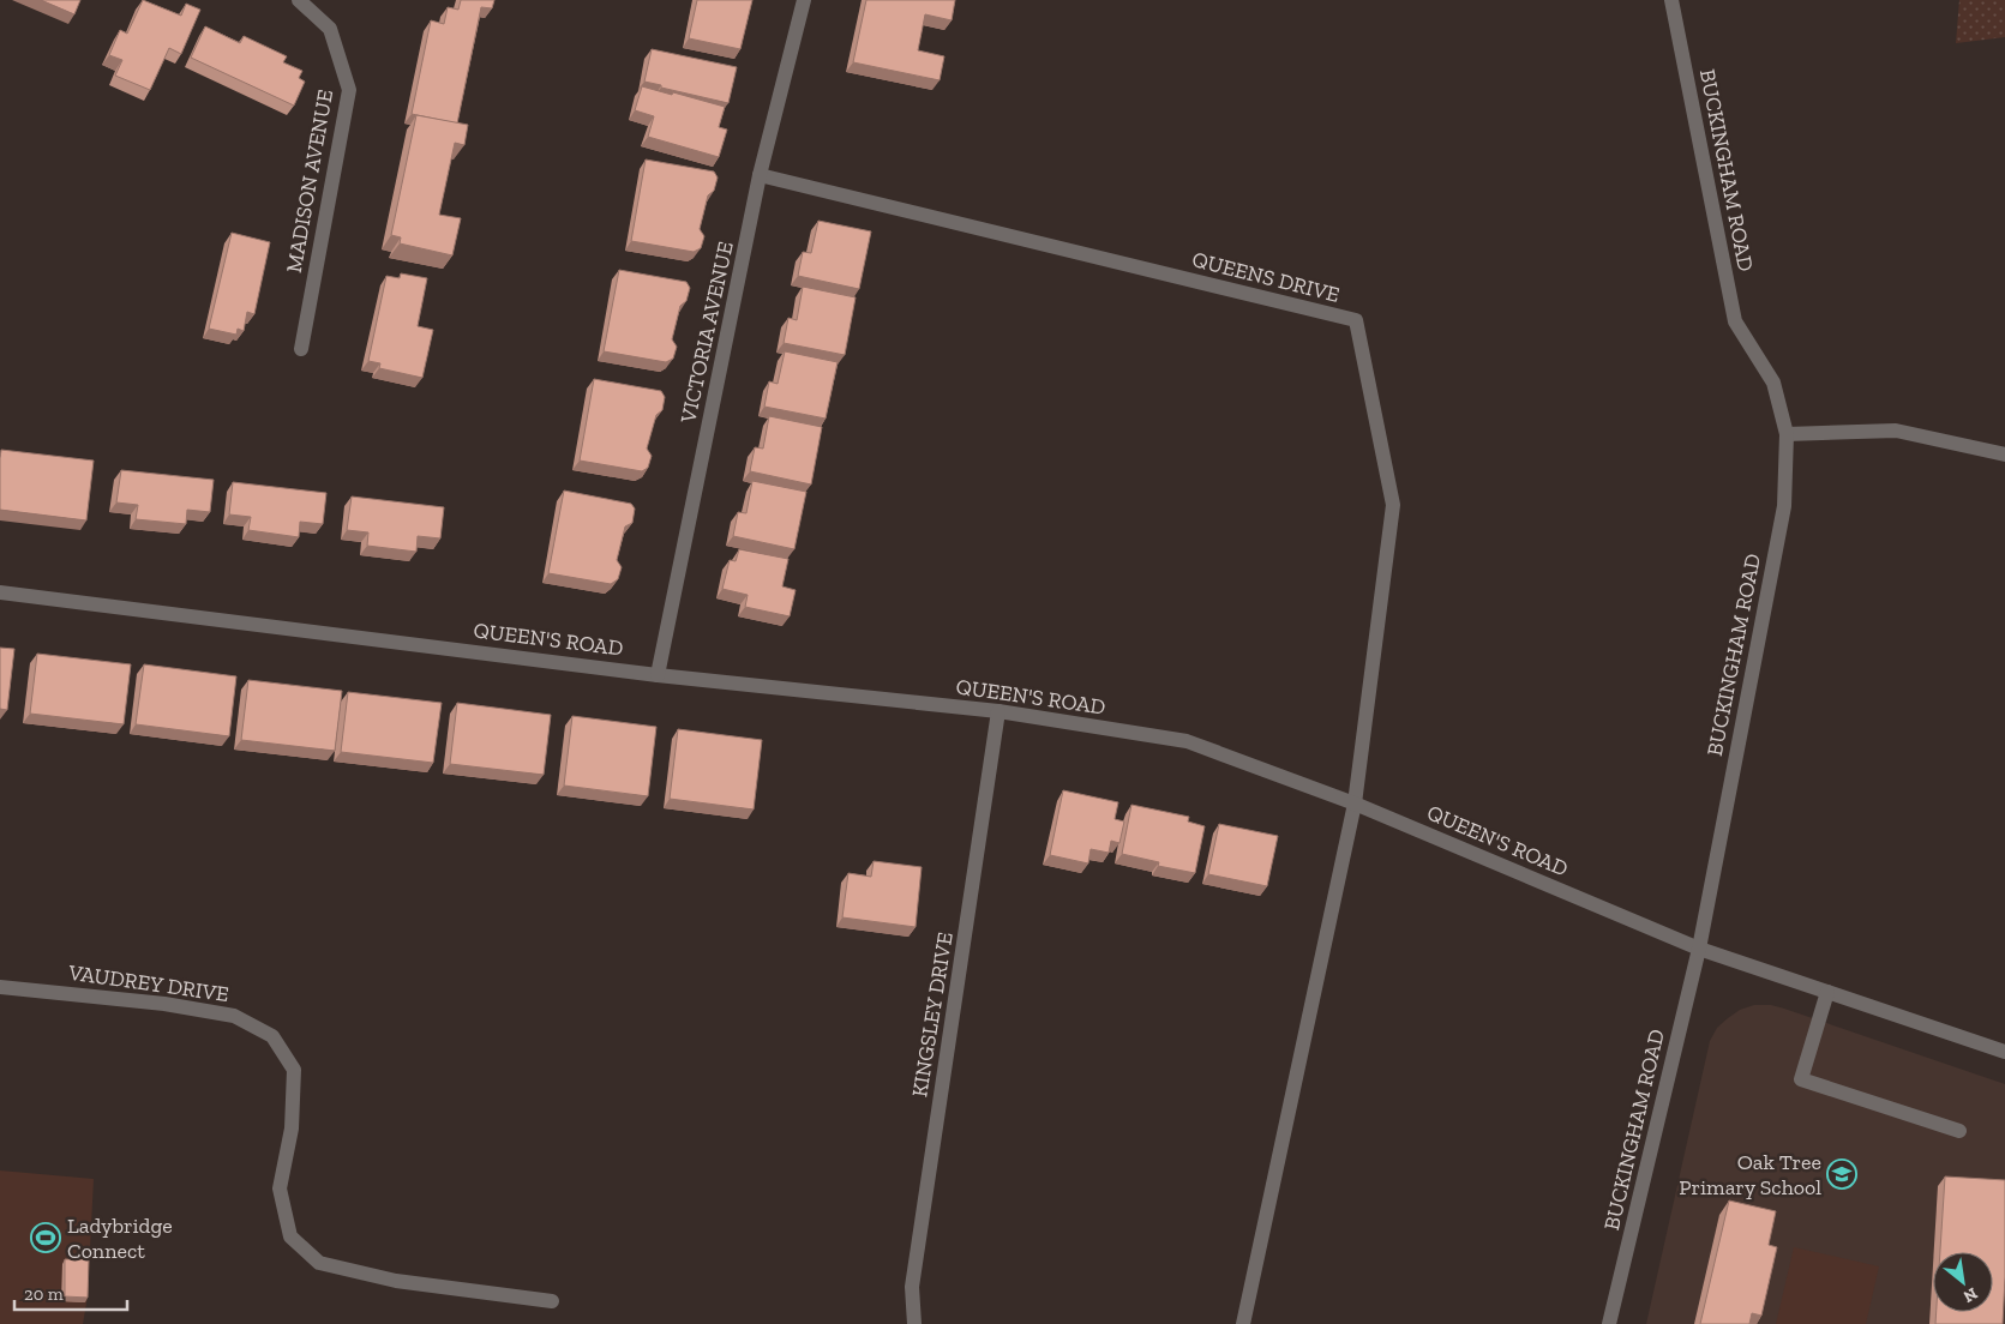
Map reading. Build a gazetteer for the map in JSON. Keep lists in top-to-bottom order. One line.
{"streets":{"street":["BUCKINGHAM ROAD","MADISON AVENUE","QUEENS DRIVE","VICTORIA AVENUE","QUEEN'S ROAD","VAUDREY DRIVE","KINGSLEY DRIVE"]},"crossings":[["BUCKINGHAM ROAD","QUEEN'S ROAD"],["QUEENS DRIVE","VICTORIA AVENUE"],["QUEENS DRIVE","QUEEN'S ROAD"],["VICTORIA AVENUE","QUEEN'S ROAD"],["QUEEN'S ROAD","KINGSLEY DRIVE"]],"places":{"school or university":["Oak Tree Primary School"],"sports":["Ladybridge Connect"]},"scale_bar":"20 m","north":"bottom right"}
